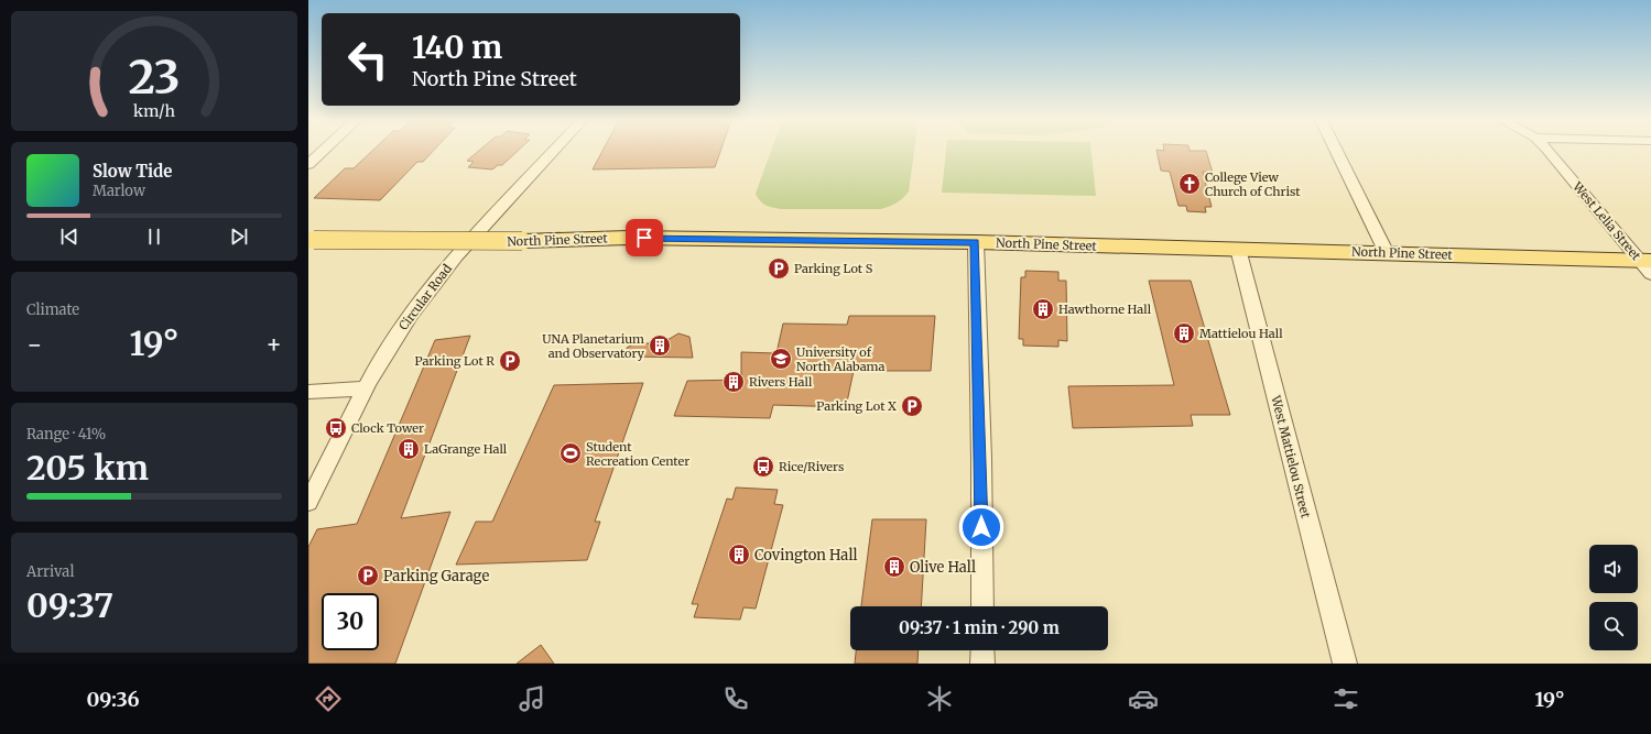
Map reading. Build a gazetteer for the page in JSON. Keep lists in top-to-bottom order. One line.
{"streets":{"main road":["North Pine Street"],"street":["West Lelia Street","Circular Road","West Mattielou Street"]},"crossings":[["West Lelia Street","North Pine Street"],["North Pine Street","West Mattielou Street"]],"places":{"church":["College View Church of Christ"],"parking":["Parking Lot S","Parking Lot R","Parking Lot X","Parking Garage"],"building":["Hawthorne Hall","Mattielou Hall","UNA Planetarium and Observatory","Rivers Hall","LaGrange Hall","Covington Hall","Olive Hall"],"school or university":["University of North Alabama"],"bus stop":["Clock Tower","Rice/Rivers"],"sports":["Student Recreation Center"]},"page":{"turn":["140 m","North Pine Street"],"song":["Slow Tide","Marlow"],"tile":["Climate",["Range · 41%","205 km"],["Arrival","09:37"]],"heat":["−","19°","+"],"limit":"30","trip":"09:37 · 1 min · 290 m","tabs":["09:36","19°"],"gauge":["23","km/h"]}}
